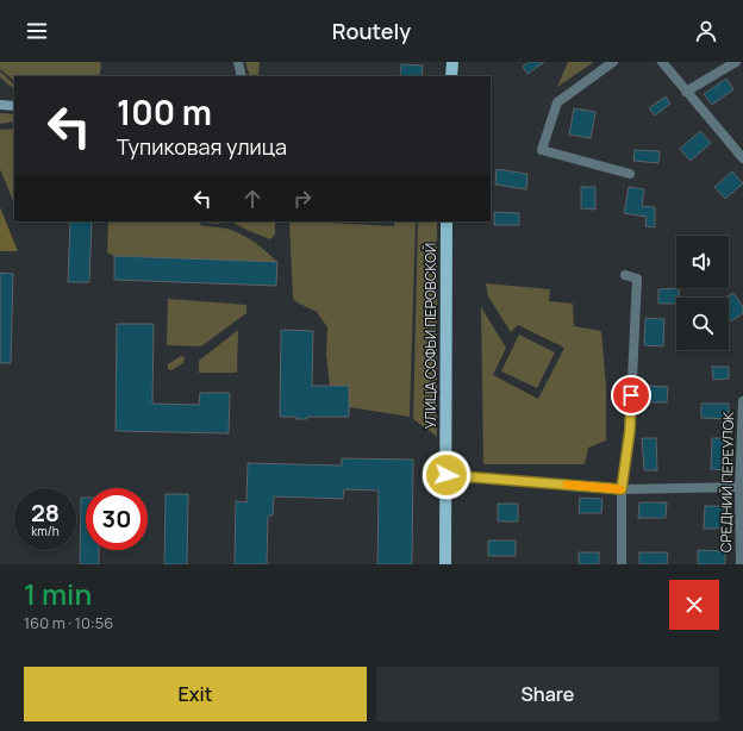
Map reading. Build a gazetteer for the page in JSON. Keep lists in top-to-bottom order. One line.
{"streets":{"main road":["УЛИЦА СОФЬИ ПЕРОВСКОЙ"],"street":["СРЕДНИЙ ПЕРЕУЛОК"]},"page":{"header":"Routely","turn":["100 m","Тупиковая улица"],"speed":"28 km/h","limit":"30","heading":["1 min","160 m · 10:56"],"buttons":["Exit","Share"]}}
